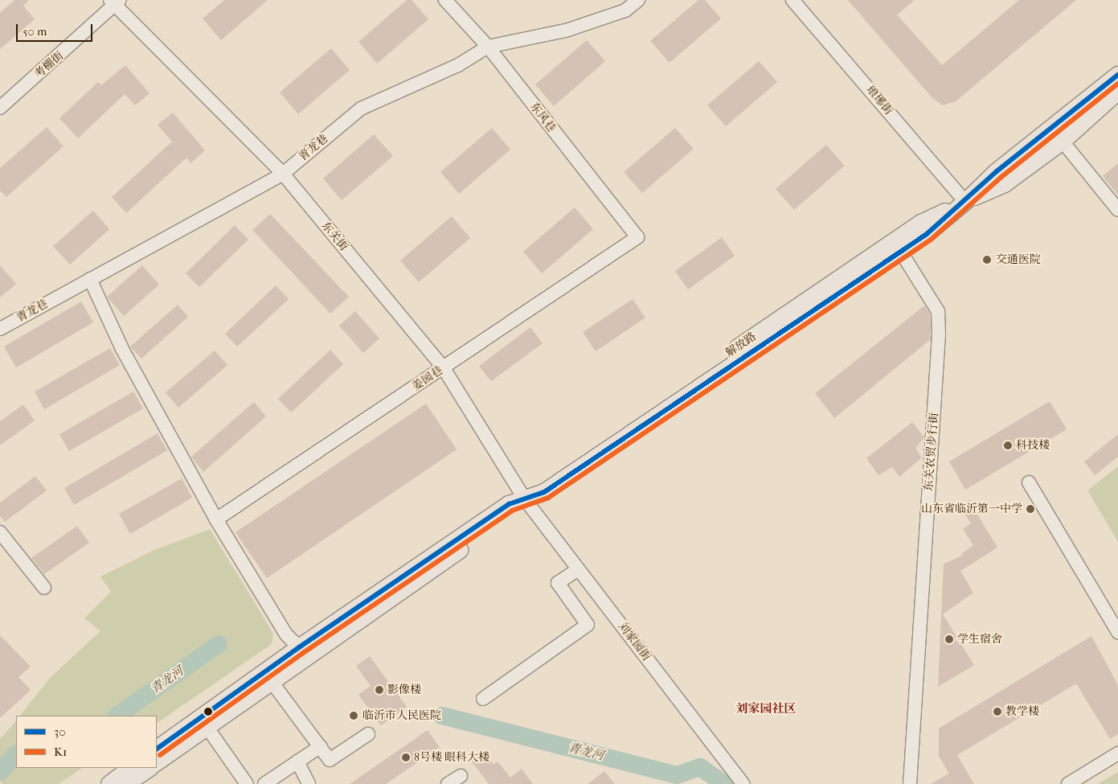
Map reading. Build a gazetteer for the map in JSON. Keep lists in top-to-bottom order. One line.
{"streets":{"main road":["解放路"],"street":["考棚街","琅琊街","东风巷","青龙巷","东关街","姜园巷","东关农贸步行街","刘家园街"]},"crossings":[["考棚街","东关街"],["琅琊街","解放路"],["东风巷","青龙巷"],["东风巷","姜园巷"],["青龙巷","东关街"],["东关街","解放路"],["东关街","姜园巷"],["东关街","刘家园街"],["解放路","东关农贸步行街"],["解放路","刘家园街"]],"districts":["刘家园社区"],"water":["青龙河"],"places":["交通医院","科技楼","山东省临沂第一中学","学生宿舍","影像楼","教学楼","临沂市人民医院","8号楼 眼科大楼"],"lines":["transit line 30","transit line K1"],"legend":["30","K1"],"scale_bar":"50 m"}
